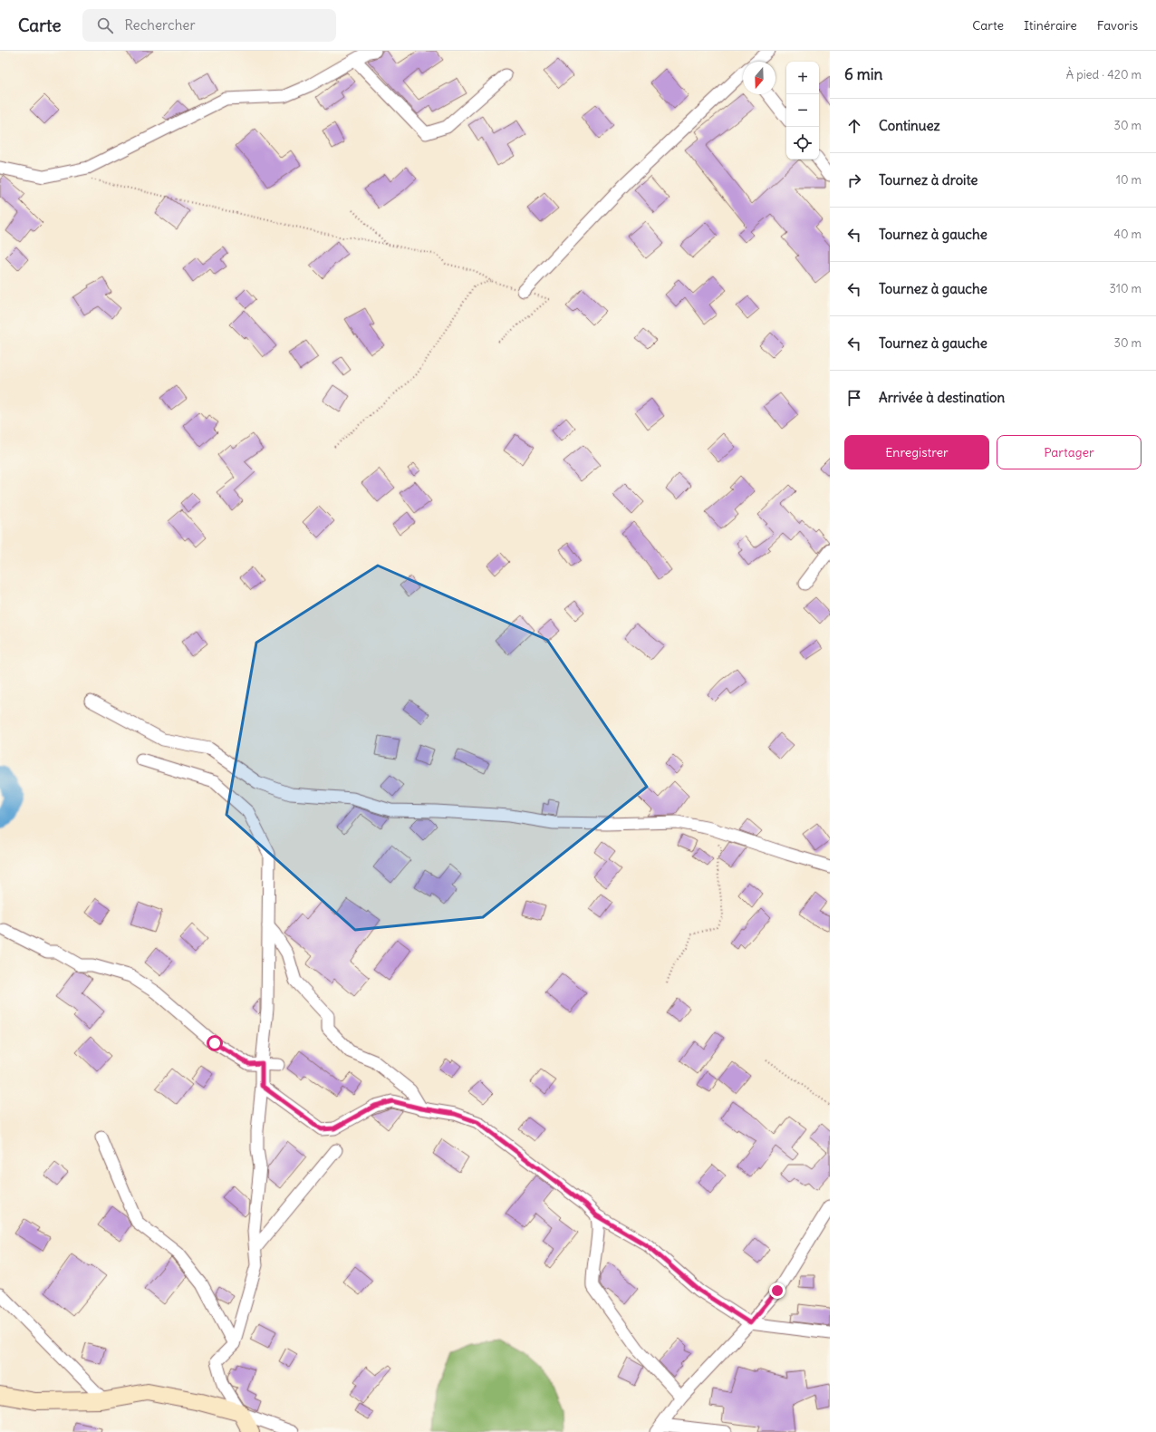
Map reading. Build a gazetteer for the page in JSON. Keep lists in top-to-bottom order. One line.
{"north":"bottom","page":{"header":"Carte","search":"Rechercher","nav":["Carte","Itinéraire","Favoris"],"heading":["6 min","À pied · 420 m"],"map_buttons":["+","−"],"list":[["Continuez","30 m"],["Tournez à droite","10 m"],["Tournez à gauche","40 m"],["Tournez à gauche","310 m"],["Tournez à gauche","30 m"],"Arrivée à destination"],"buttons":["Enregistrer","Partager"]}}
